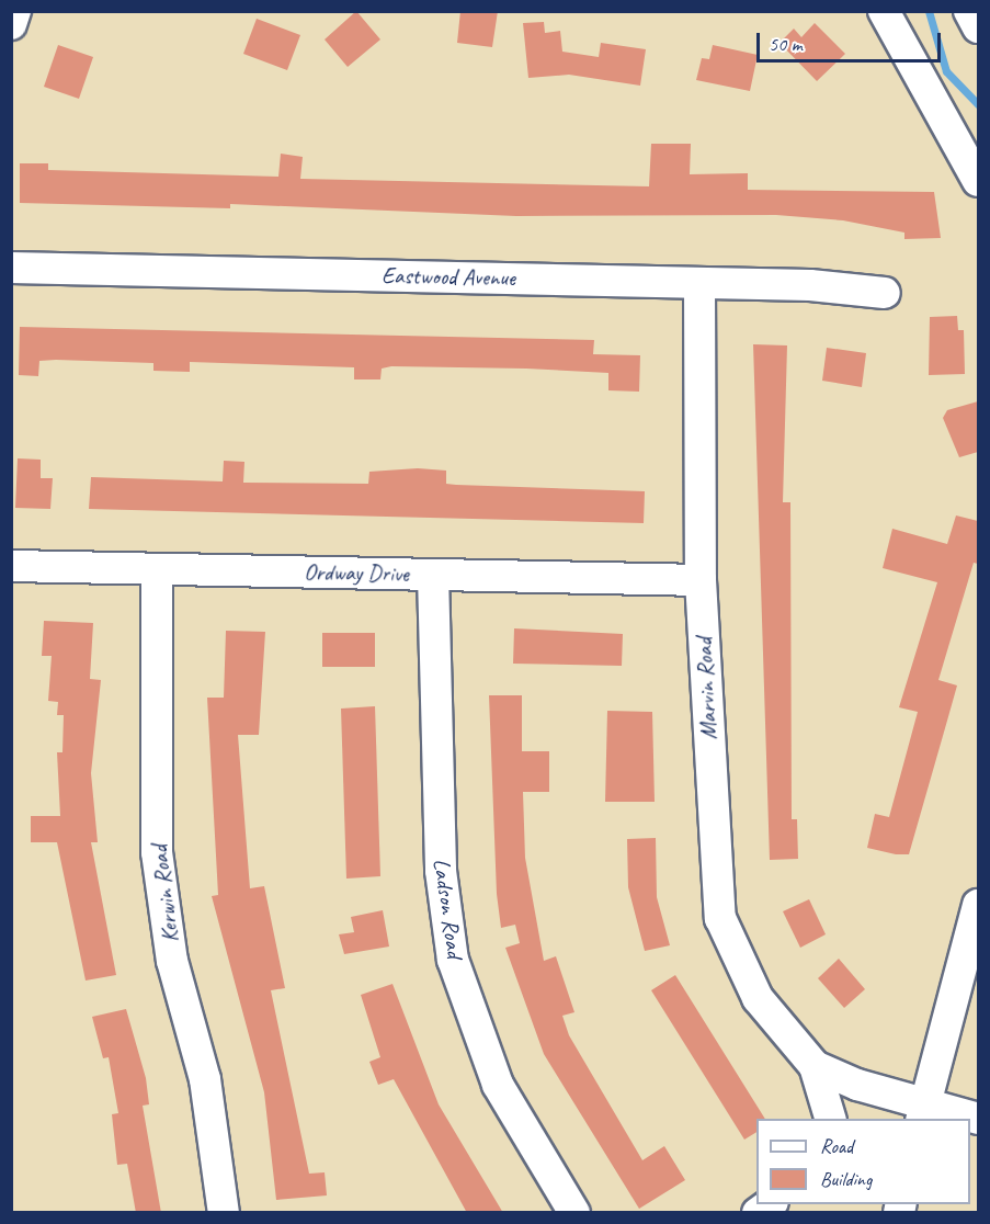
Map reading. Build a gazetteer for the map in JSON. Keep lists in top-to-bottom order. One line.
{"streets":{"street":["Eastwood Avenue","Ordway Drive","Marvin Road","Kerwin Road","Ladson Road"]},"crossings":[["Eastwood Avenue","Marvin Road"],["Ordway Drive","Marvin Road"],["Ordway Drive","Kerwin Road"],["Ordway Drive","Ladson Road"]],"legend":["Road","Building"],"scale_bar":"50 m"}
